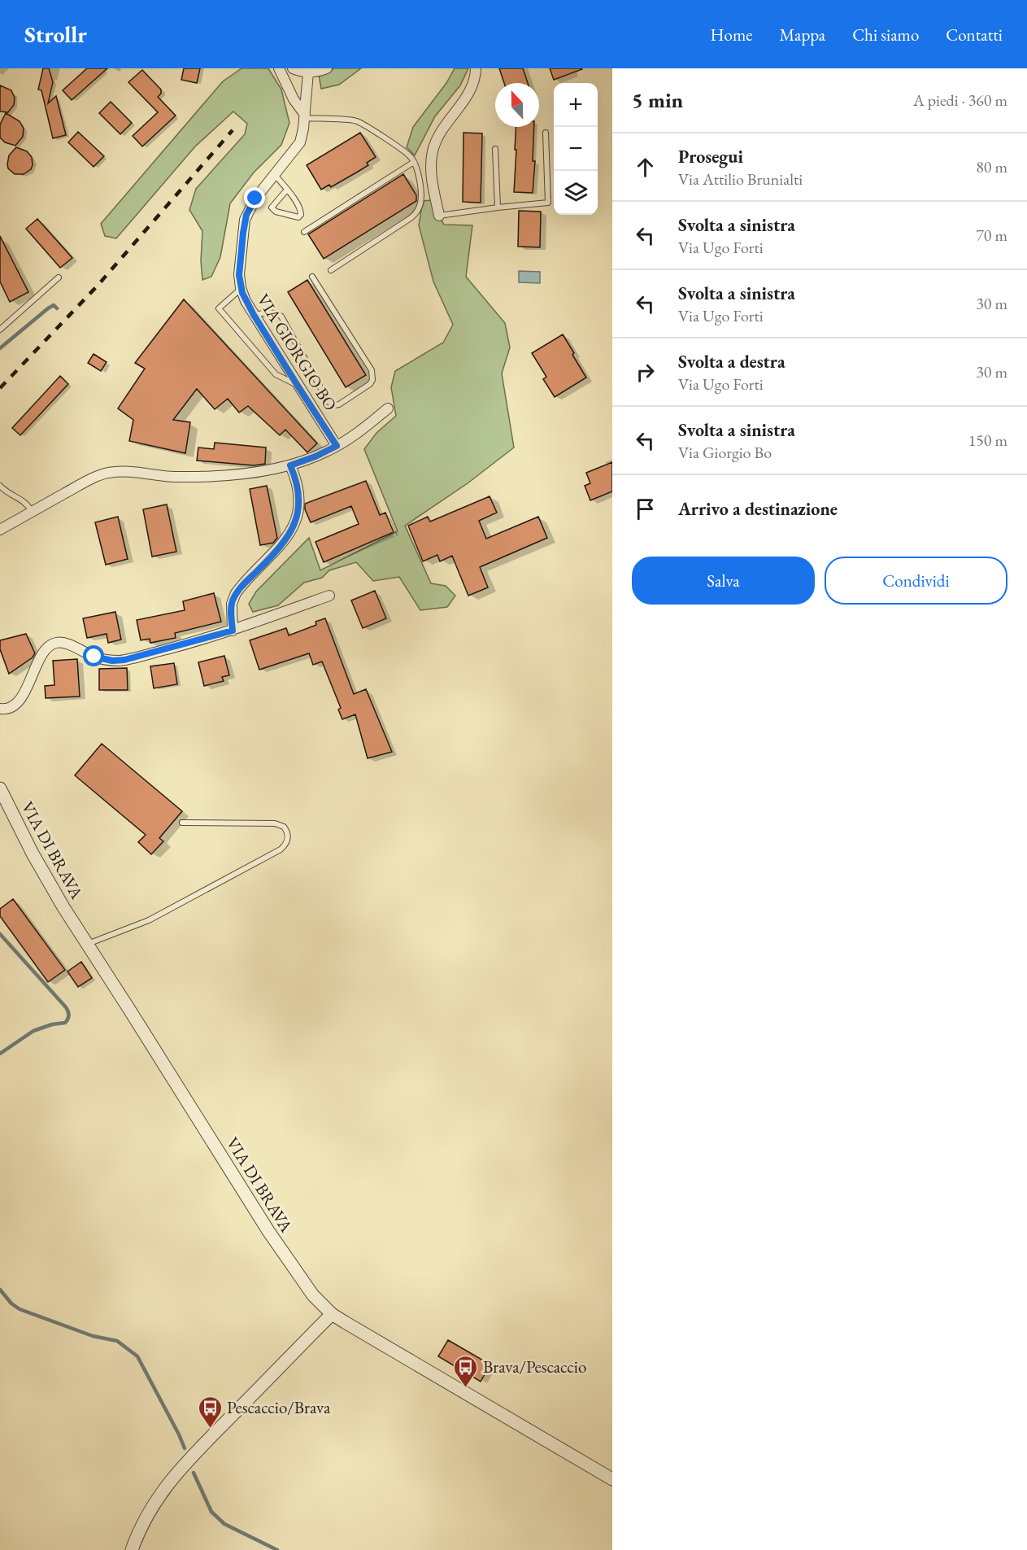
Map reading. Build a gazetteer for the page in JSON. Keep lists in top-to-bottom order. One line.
{"streets":{"street":["VIA GIORGIO BO","VIA DI BRAVA"]},"places":{"bus stop":["Brava/Pescaccio","Pescaccio/Brava"]},"north":"top","page":{"header":"Strollr","nav":["Home","Mappa","Chi siamo","Contatti"],"heading":["5 min","A piedi · 360 m"],"map_buttons":["+","−"],"list":[["Prosegui","Via Attilio Brunialti","80 m"],["Svolta a sinistra","Via Ugo Forti","70 m"],["Svolta a sinistra","Via Ugo Forti","30 m"],["Svolta a destra","Via Ugo Forti","30 m"],["Svolta a sinistra","Via Giorgio Bo","150 m"],"Arrivo a destinazione"],"buttons":["Salva","Condividi"]}}
